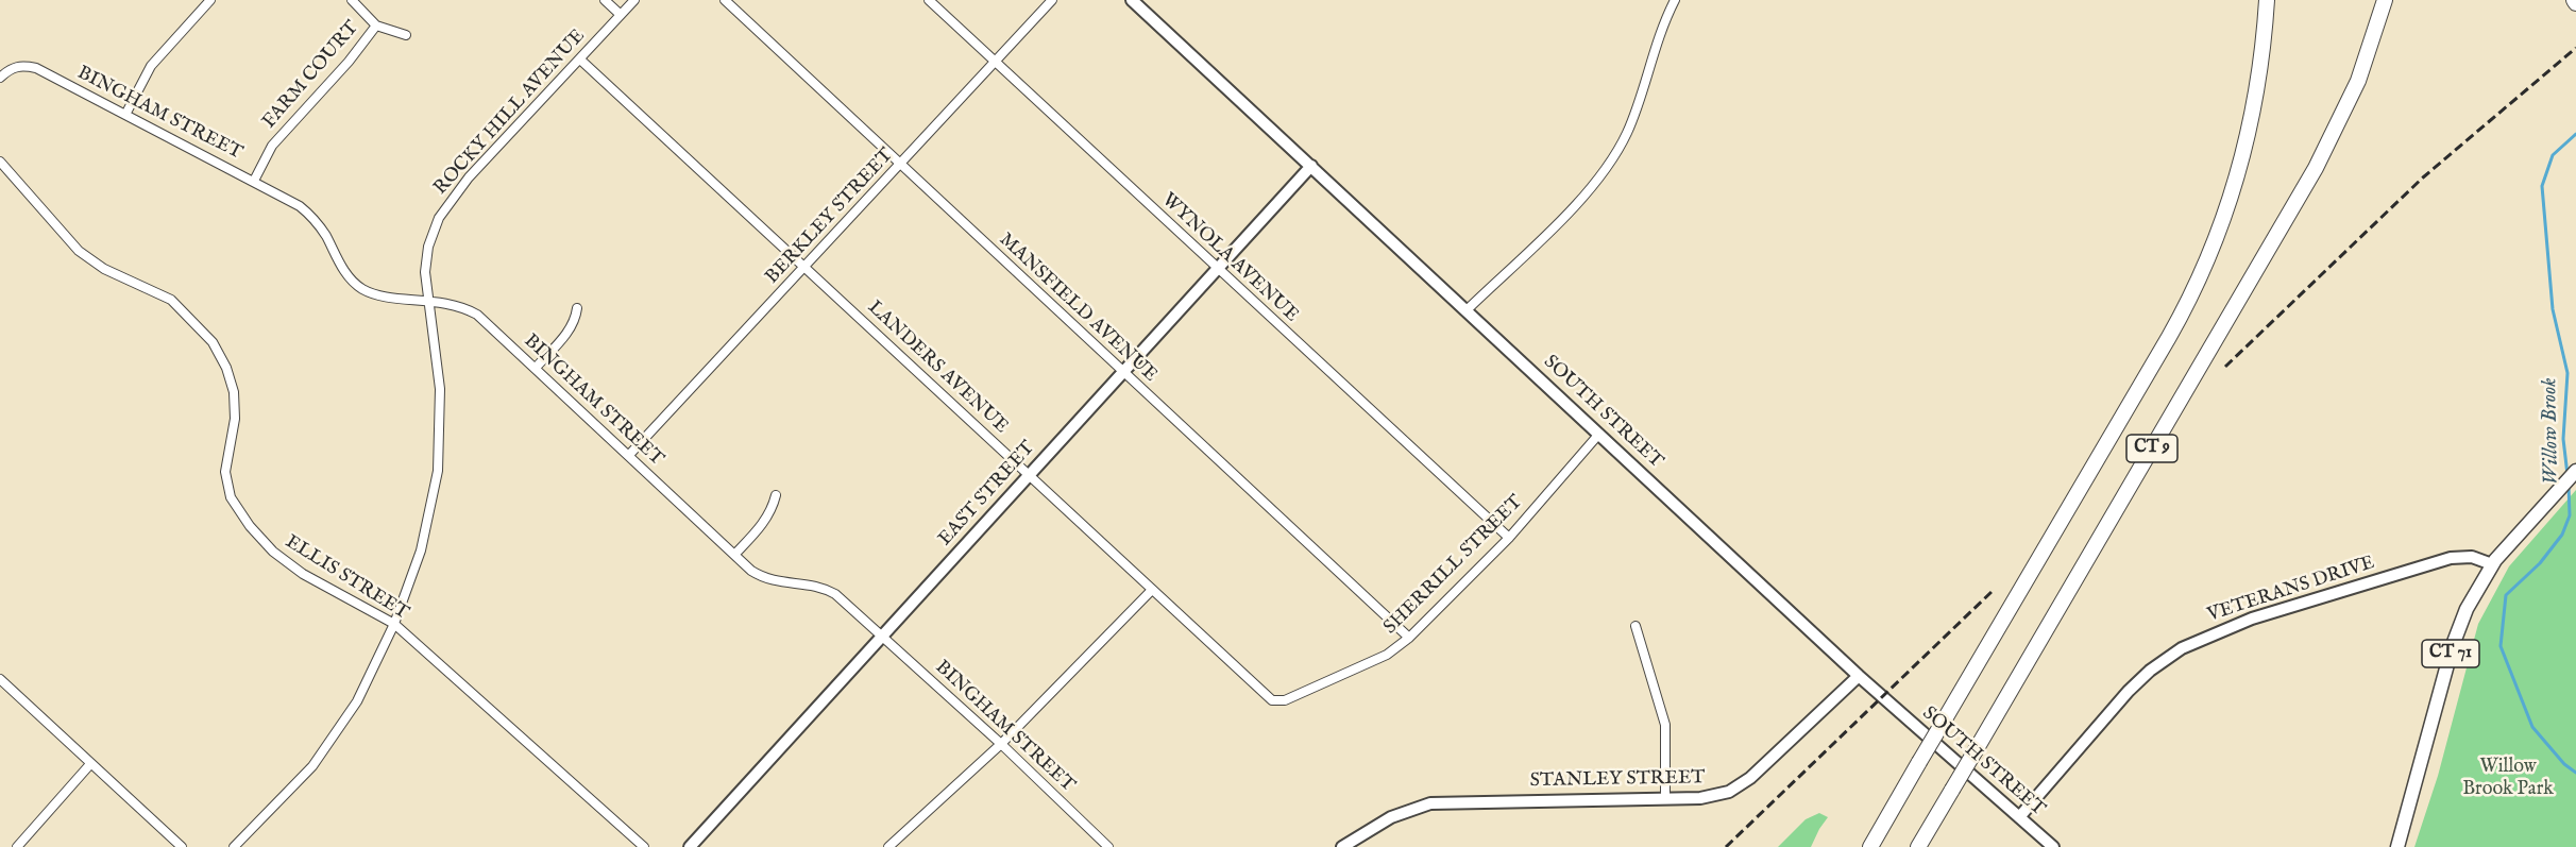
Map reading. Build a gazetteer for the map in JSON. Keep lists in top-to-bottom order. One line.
{"streets":{"highway":["CT 9"],"main road":["SOUTH STREET","EAST STREET","VETERANS DRIVE","CT 71","STANLEY STREET"],"street":["FARM COURT","ROCKY HILL AVENUE","BINGHAM STREET","BERKLEY STREET","WYNOLA AVENUE","MANSFIELD AVENUE","LANDERS AVENUE","SHERRILL STREET","ELLIS STREET"]},"crossings":[["FARM COURT","BINGHAM STREET"],["ROCKY HILL AVENUE","BINGHAM STREET"],["ROCKY HILL AVENUE","LANDERS AVENUE"],["ROCKY HILL AVENUE","ELLIS STREET"],["BINGHAM STREET","BERKLEY STREET"],["BINGHAM STREET","EAST STREET"],["BERKLEY STREET","WYNOLA AVENUE"],["BERKLEY STREET","MANSFIELD AVENUE"],["BERKLEY STREET","LANDERS AVENUE"],["WYNOLA AVENUE","EAST STREET"],["WYNOLA AVENUE","SHERRILL STREET"],["MANSFIELD AVENUE","EAST STREET"],["MANSFIELD AVENUE","SHERRILL STREET"],["LANDERS AVENUE","EAST STREET"],["LANDERS AVENUE","SHERRILL STREET"],["SOUTH STREET","EAST STREET"],["SOUTH STREET","SHERRILL STREET"],["SOUTH STREET","VETERANS DRIVE"],["SOUTH STREET","STANLEY STREET"],["VETERANS DRIVE","CT 71"]],"water":["Willow Brook"],"parks":["Willow Brook Park"]}
